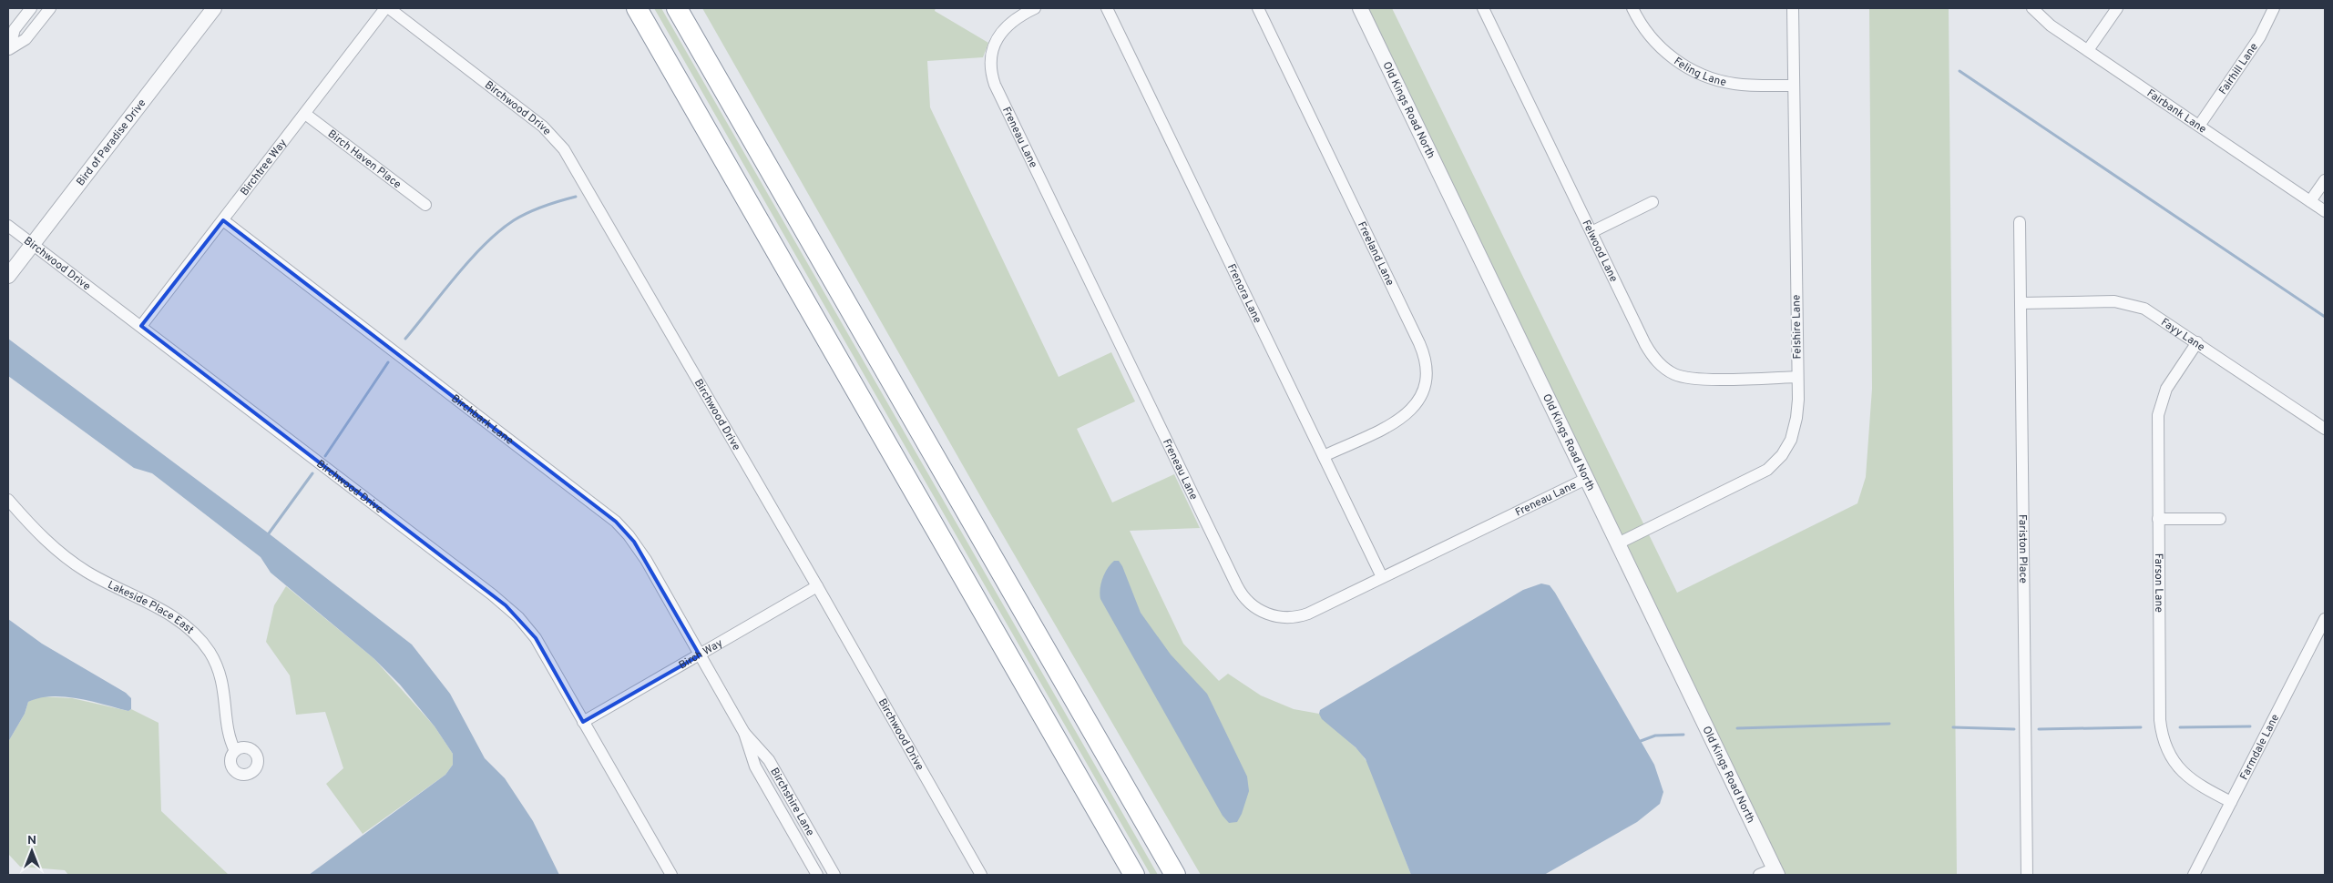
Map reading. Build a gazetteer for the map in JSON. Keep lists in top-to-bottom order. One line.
{"streets":{"street":["Fairhill Lane","Feling Lane","Birchwood Drive","Old Kings Road North","Fairbank Lane","Freneau Lane","Bird of Paradise Drive","Birch Haven Place","Birchtree Way","Felwood Lane","Freeland Lane","Frenora Lane","Felshire Lane","Fayy Lane","Birchbark Lane","Fariston Place","Farson Lane","Lakeside Place East","Birch Way","Farmdale Lane","Birchshire Lane"]},"crossings":[["Fairhill Lane","Fairbank Lane"],["Feling Lane","Felshire Lane"],["Birchwood Drive","Bird of Paradise Drive"],["Birchwood Drive","Birchtree Way"],["Birchwood Drive","Birch Way"],["Old Kings Road North","Freneau Lane"],["Old Kings Road North","Felshire Lane"],["Freneau Lane","Frenora Lane"],["Birch Haven Place","Birchtree Way"],["Birchtree Way","Birchbark Lane"],["Felwood Lane","Felshire Lane"],["Freeland Lane","Frenora Lane"],["Fayy Lane","Fariston Place"],["Fayy Lane","Farson Lane"],["Birchbark Lane","Birch Way"],["Birchbark Lane","Birchshire Lane"],["Farson Lane","Farmdale Lane"],["Birch Way","Birchshire Lane"]],"north":"top"}
